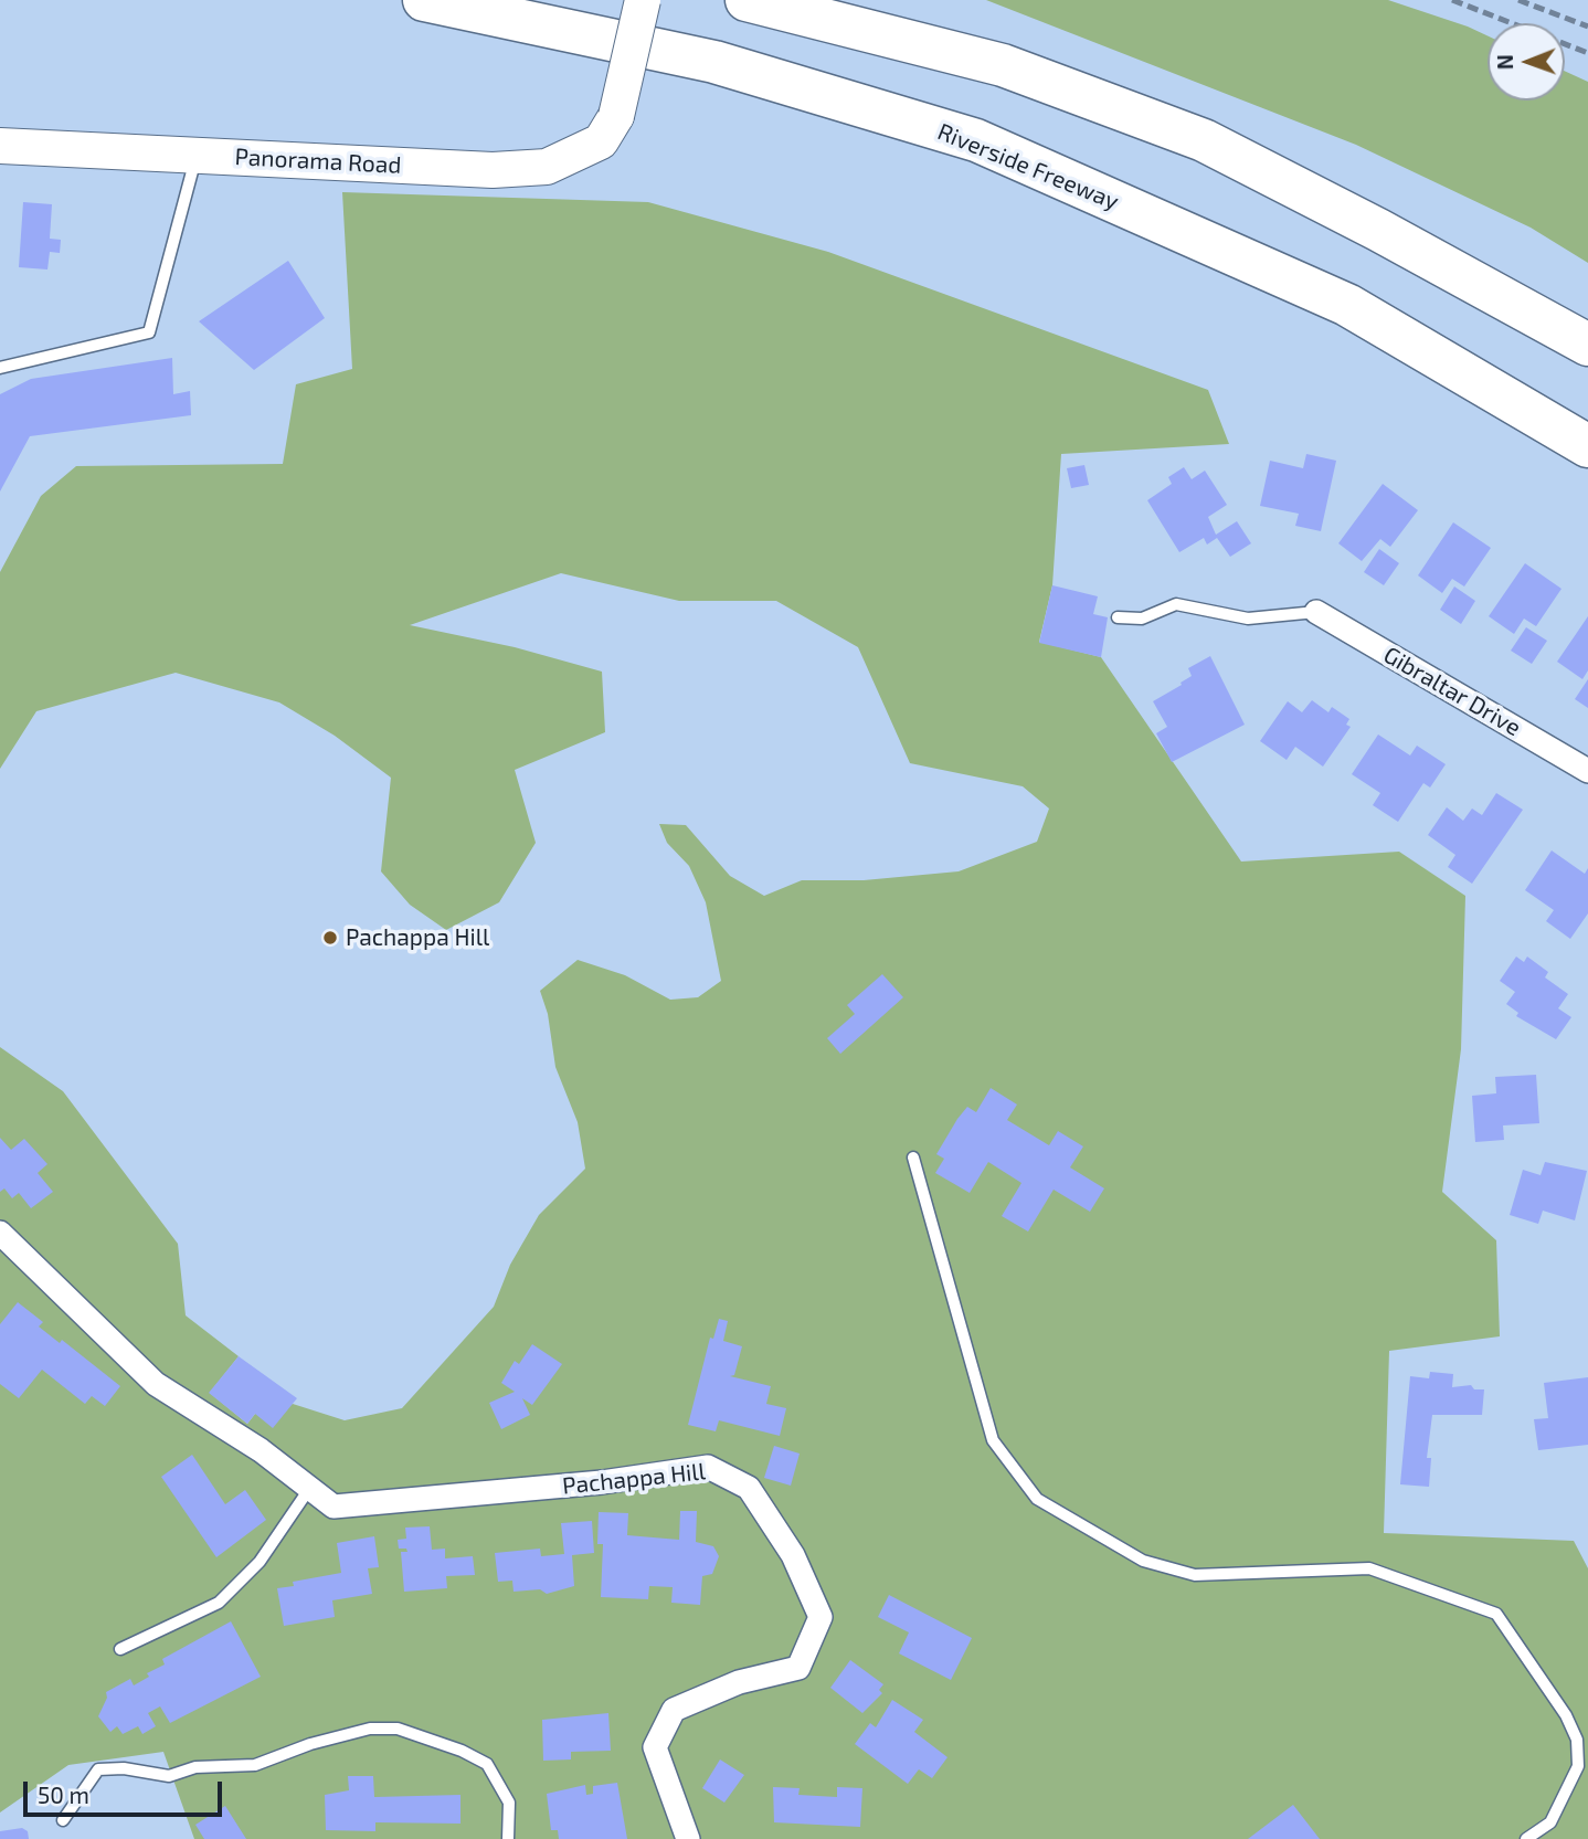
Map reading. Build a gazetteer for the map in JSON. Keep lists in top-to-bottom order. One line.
{"streets":{"highway":["Riverside Freeway"],"street":["Panorama Road","Gibraltar Drive","Pachappa Hill"]},"places":["Pachappa Hill"],"scale_bar":"50 m","north":"left"}
